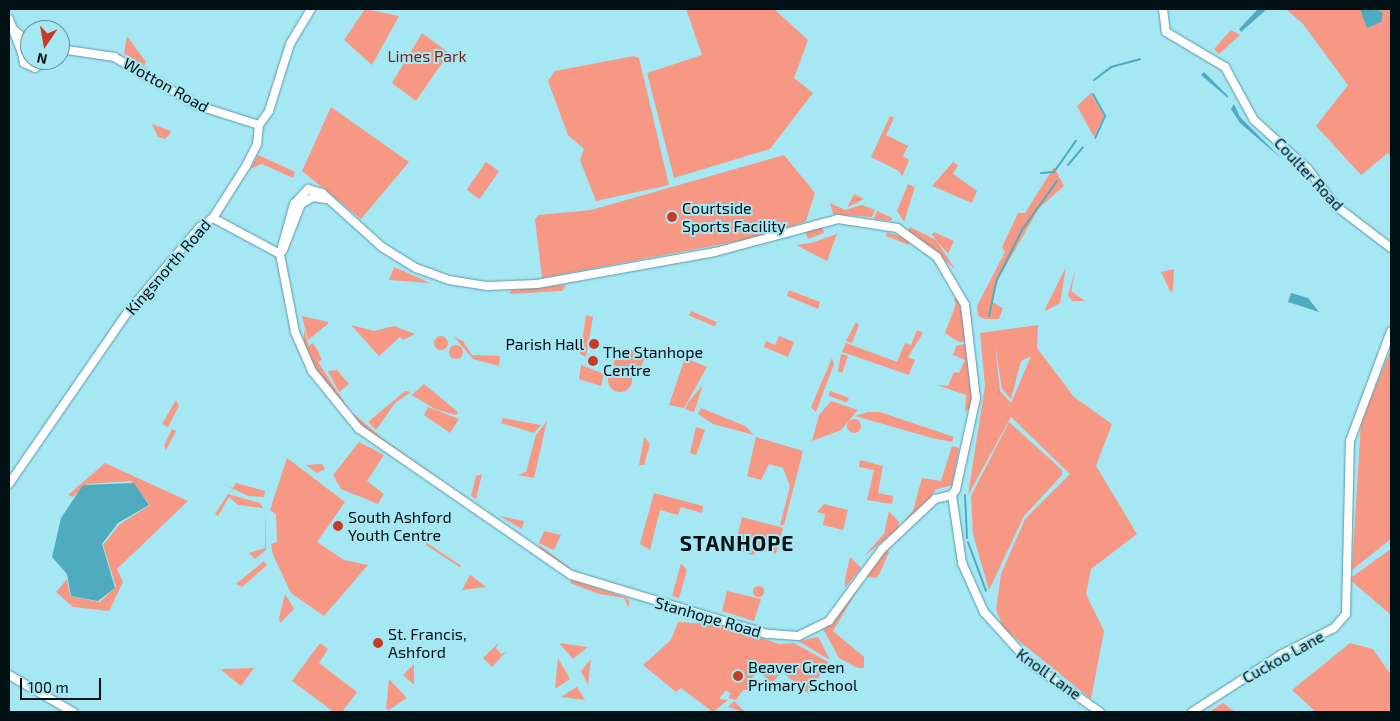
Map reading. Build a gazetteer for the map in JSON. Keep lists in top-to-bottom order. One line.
{"streets":{"street":["Wotton Road","Coulter Road","Kingsnorth Road","Stanhope Road","Cuckoo Lane","Knoll Lane"]},"crossings":[["Wotton Road","Kingsnorth Road"],["Stanhope Road","Knoll Lane"]],"districts":["STANHOPE"],"parks":["Limes Park"],"places":["Courtside Sports Facility","Parish Hall","The Stanhope Centre","South Ashford Youth Centre","St. Francis, Ashford","Beaver Green Primary School"],"scale_bar":"100 m","north":"bottom"}
